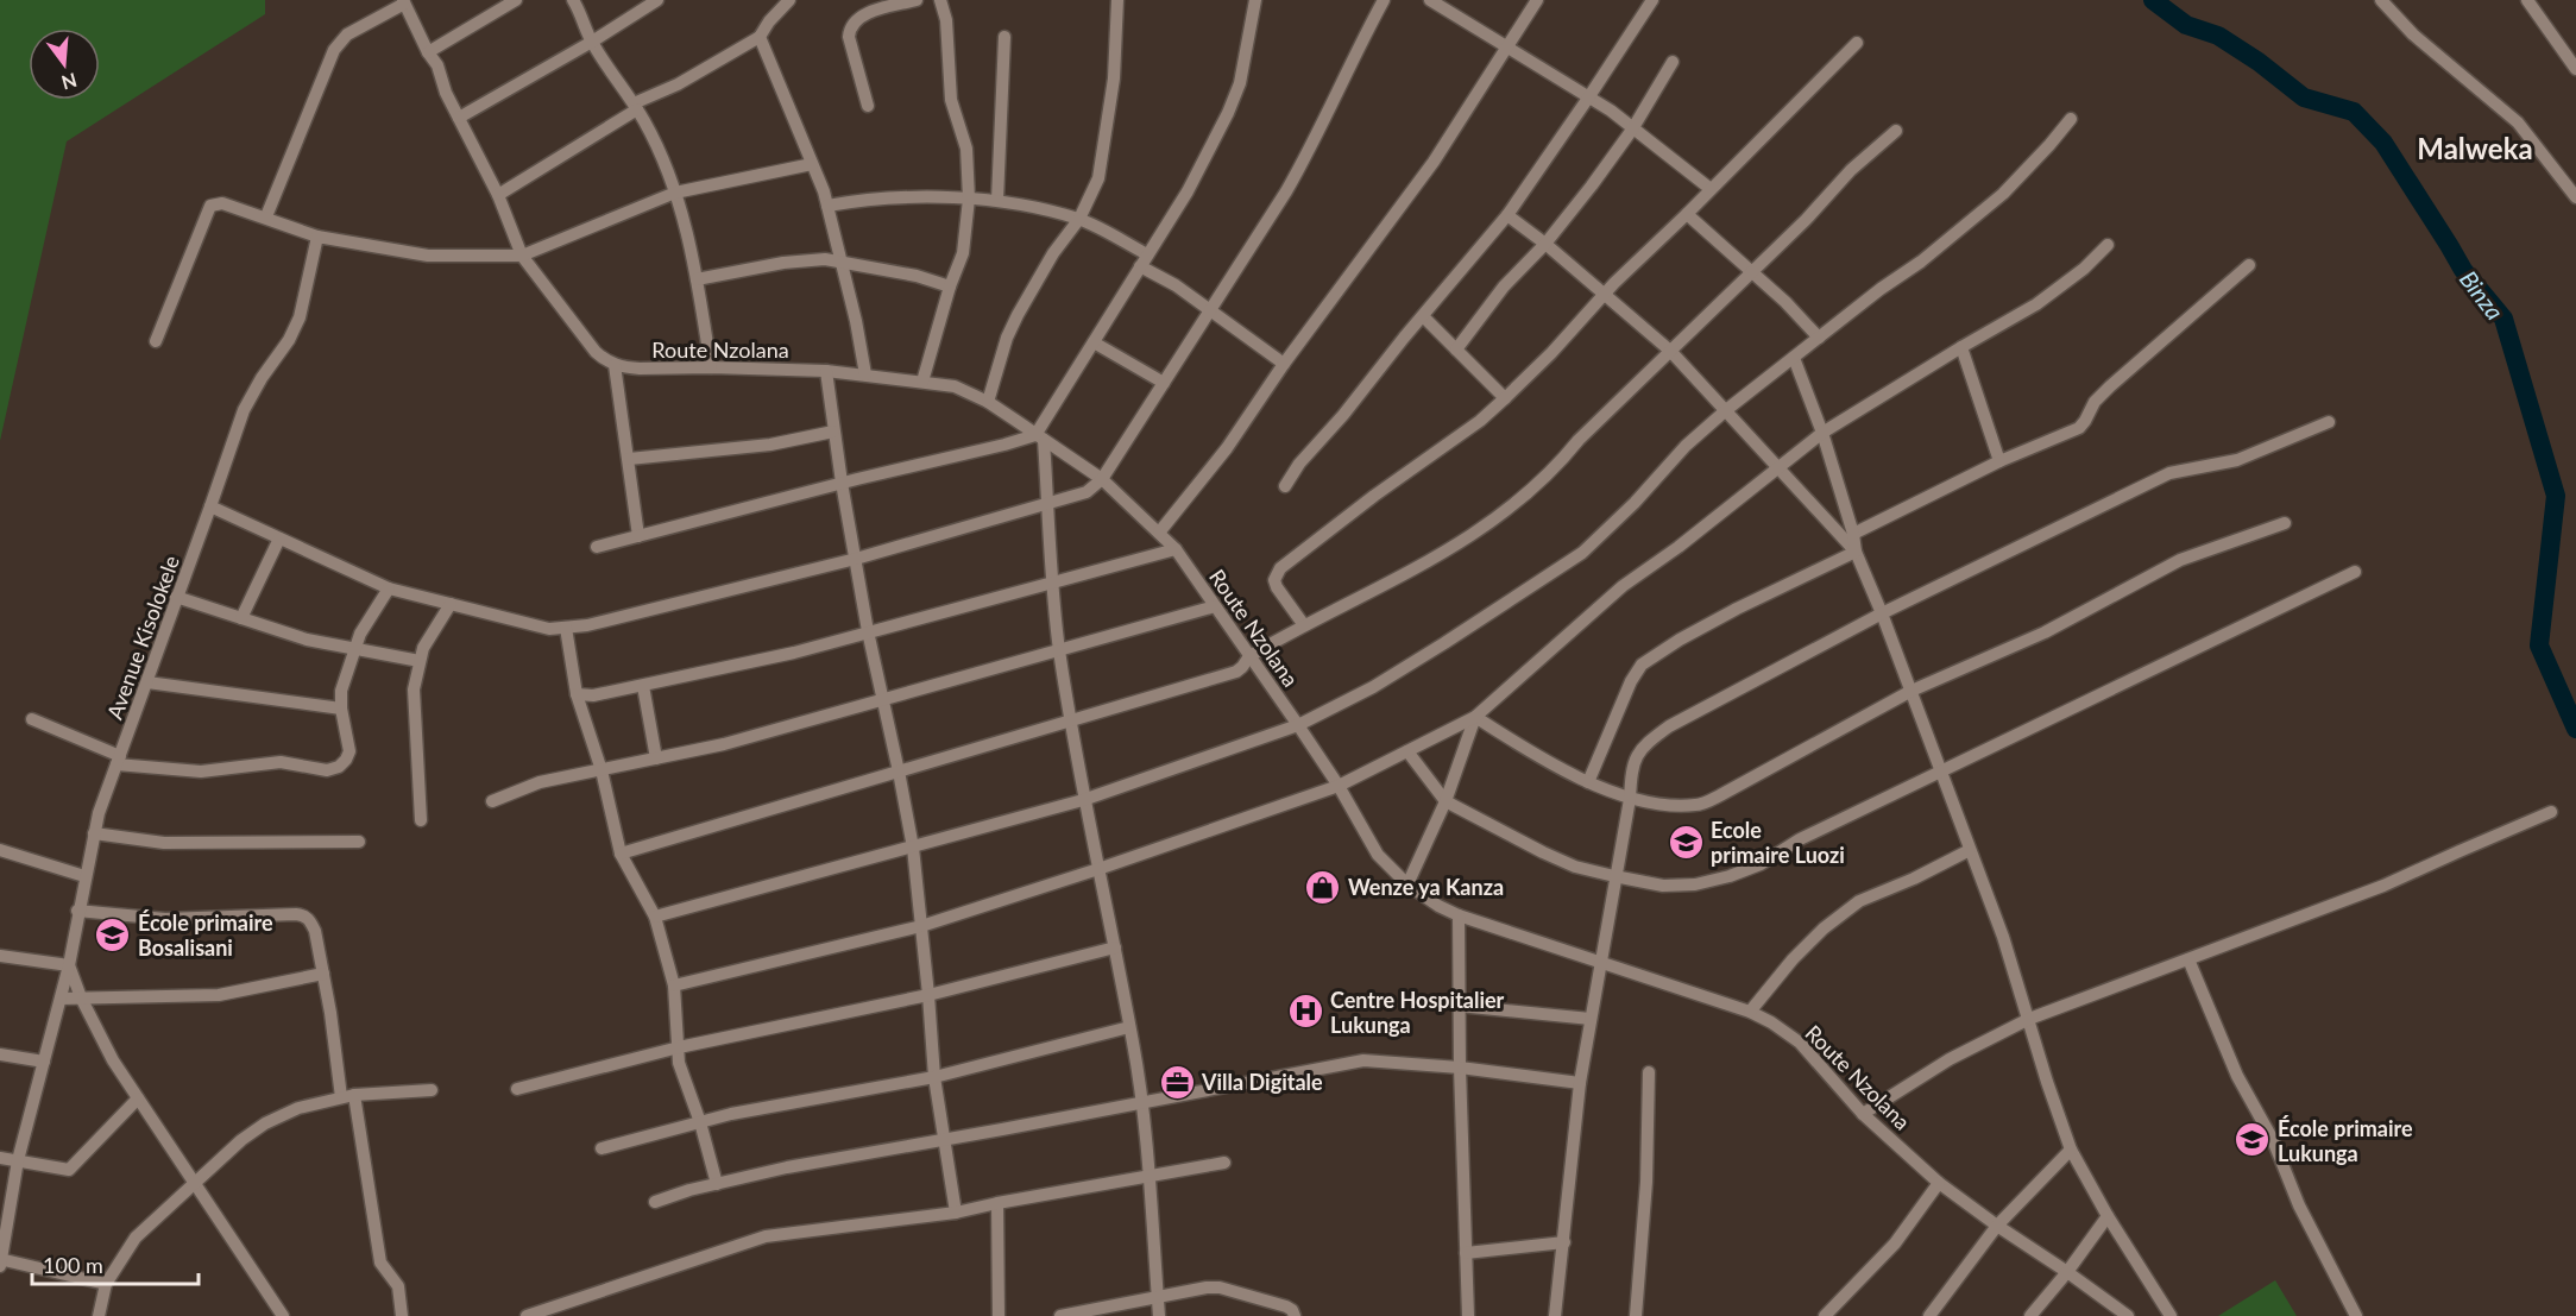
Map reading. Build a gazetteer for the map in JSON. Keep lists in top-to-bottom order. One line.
{"streets":{"street":["Route Nzolana","Avenue Kisolokele"]},"districts":["Malweka"],"water":["Binza"],"places":{"school or university":["Ecole primaire Luozi","École primaire Bosalisani","École primaire Lukunga"],"shop":["Wenze ya Kanza"],"hospital":["Centre Hospitalier Lukunga"],"office":["Villa Digitale"]},"scale_bar":"100 m","north":"bottom"}
